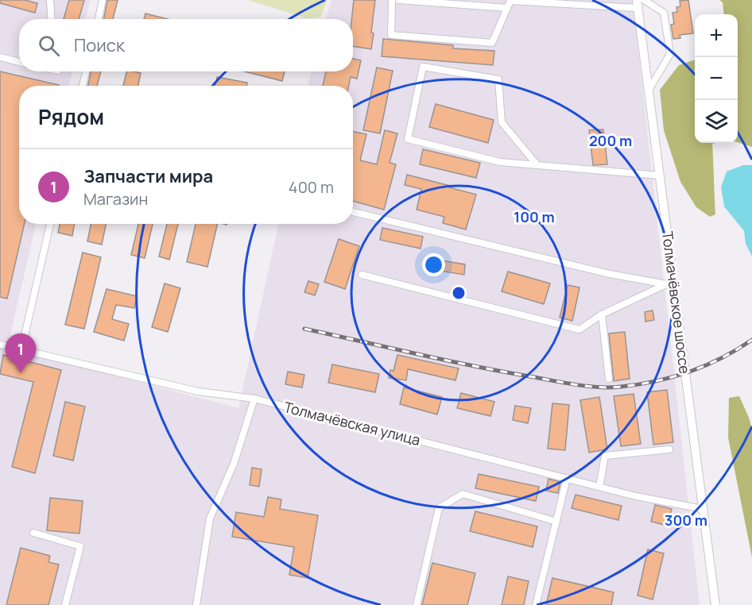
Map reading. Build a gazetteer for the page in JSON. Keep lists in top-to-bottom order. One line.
{"streets":{"main road":["Толмачёвское шоссе"],"street":["Толмачёвская улица"]},"crossings":[["Толмачёвское шоссе","Толмачёвская улица"]],"page":{"map_buttons":["+","−"],"search":"Поиск","heading":"Рядом","list":[{"mark":"1","name":"Запчасти мира","note":"Магазин","value":"400 m"}],"pins":"1"},"rings":["200 m","100 m","300 m"]}
